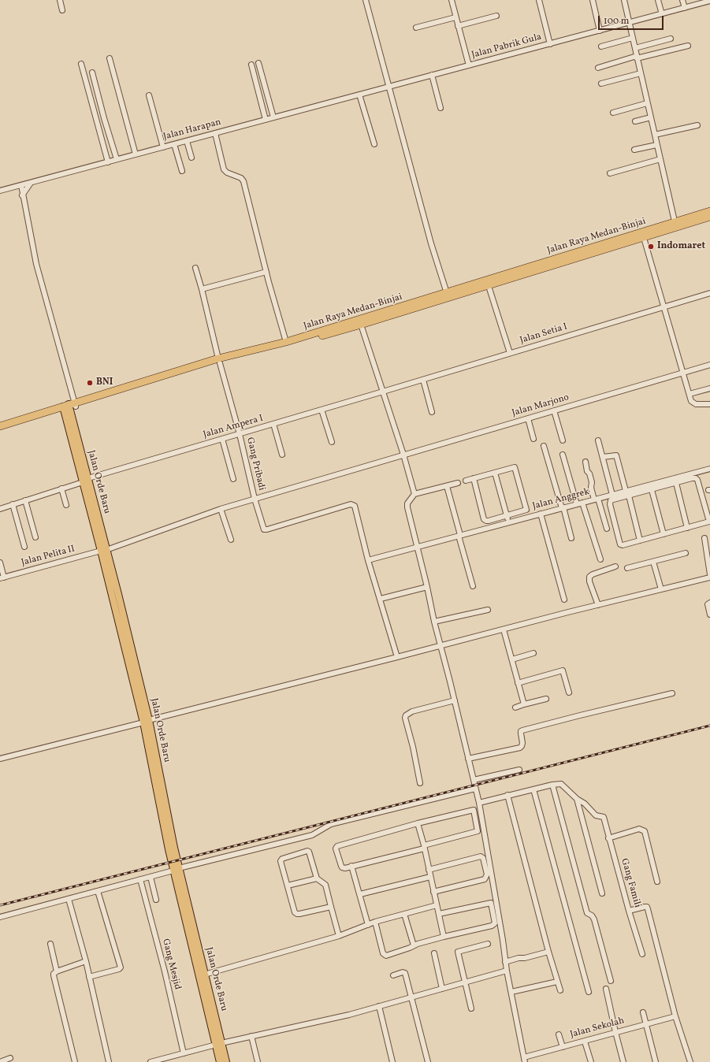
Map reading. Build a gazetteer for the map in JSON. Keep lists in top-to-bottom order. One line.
{"streets":{"highway":["Jalan Raya Medan-Binjai"],"main road":["Jalan Orde Baru"],"street":["Jalan Pabrik Gula","Jalan Harapan","Jalan Setia I","Jalan Marjono","Jalan Ampera I","Gang Pribadi","Jalan Anggrek","Jalan Pelita II","Gang Famili","Gang Mesjid","Jalan Sekolah"]},"crossings":[["Jalan Pabrik Gula","Jalan Harapan"],["Jalan Raya Medan-Binjai","Gang Pribadi"],["Jalan Raya Medan-Binjai","Jalan Orde Baru"],["Jalan Setia I","Jalan Ampera I"],["Jalan Marjono","Gang Pribadi"],["Jalan Marjono","Jalan Pelita II"],["Jalan Ampera I","Gang Pribadi"],["Jalan Ampera I","Jalan Orde Baru"],["Gang Pribadi","Jalan Anggrek"],["Gang Pribadi","Jalan Pelita II"],["Jalan Orde Baru","Jalan Pelita II"]],"places":["Indomaret","BNI"],"scale_bar":"100 m"}
